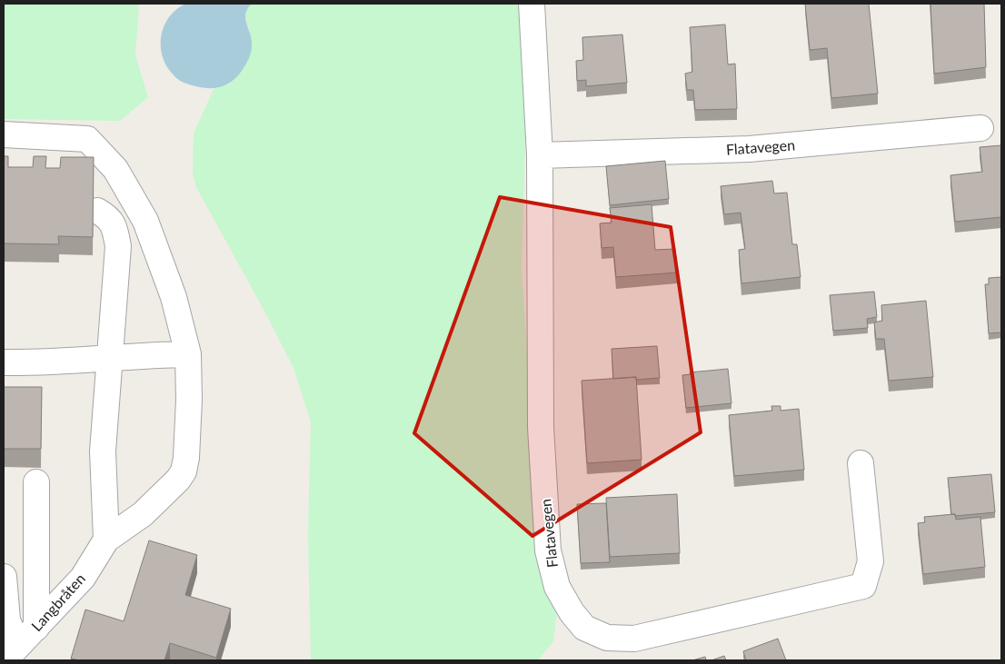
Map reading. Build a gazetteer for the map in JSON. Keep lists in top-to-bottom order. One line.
{"streets":{"street":["Flatavegen","Langbråten"]}}
